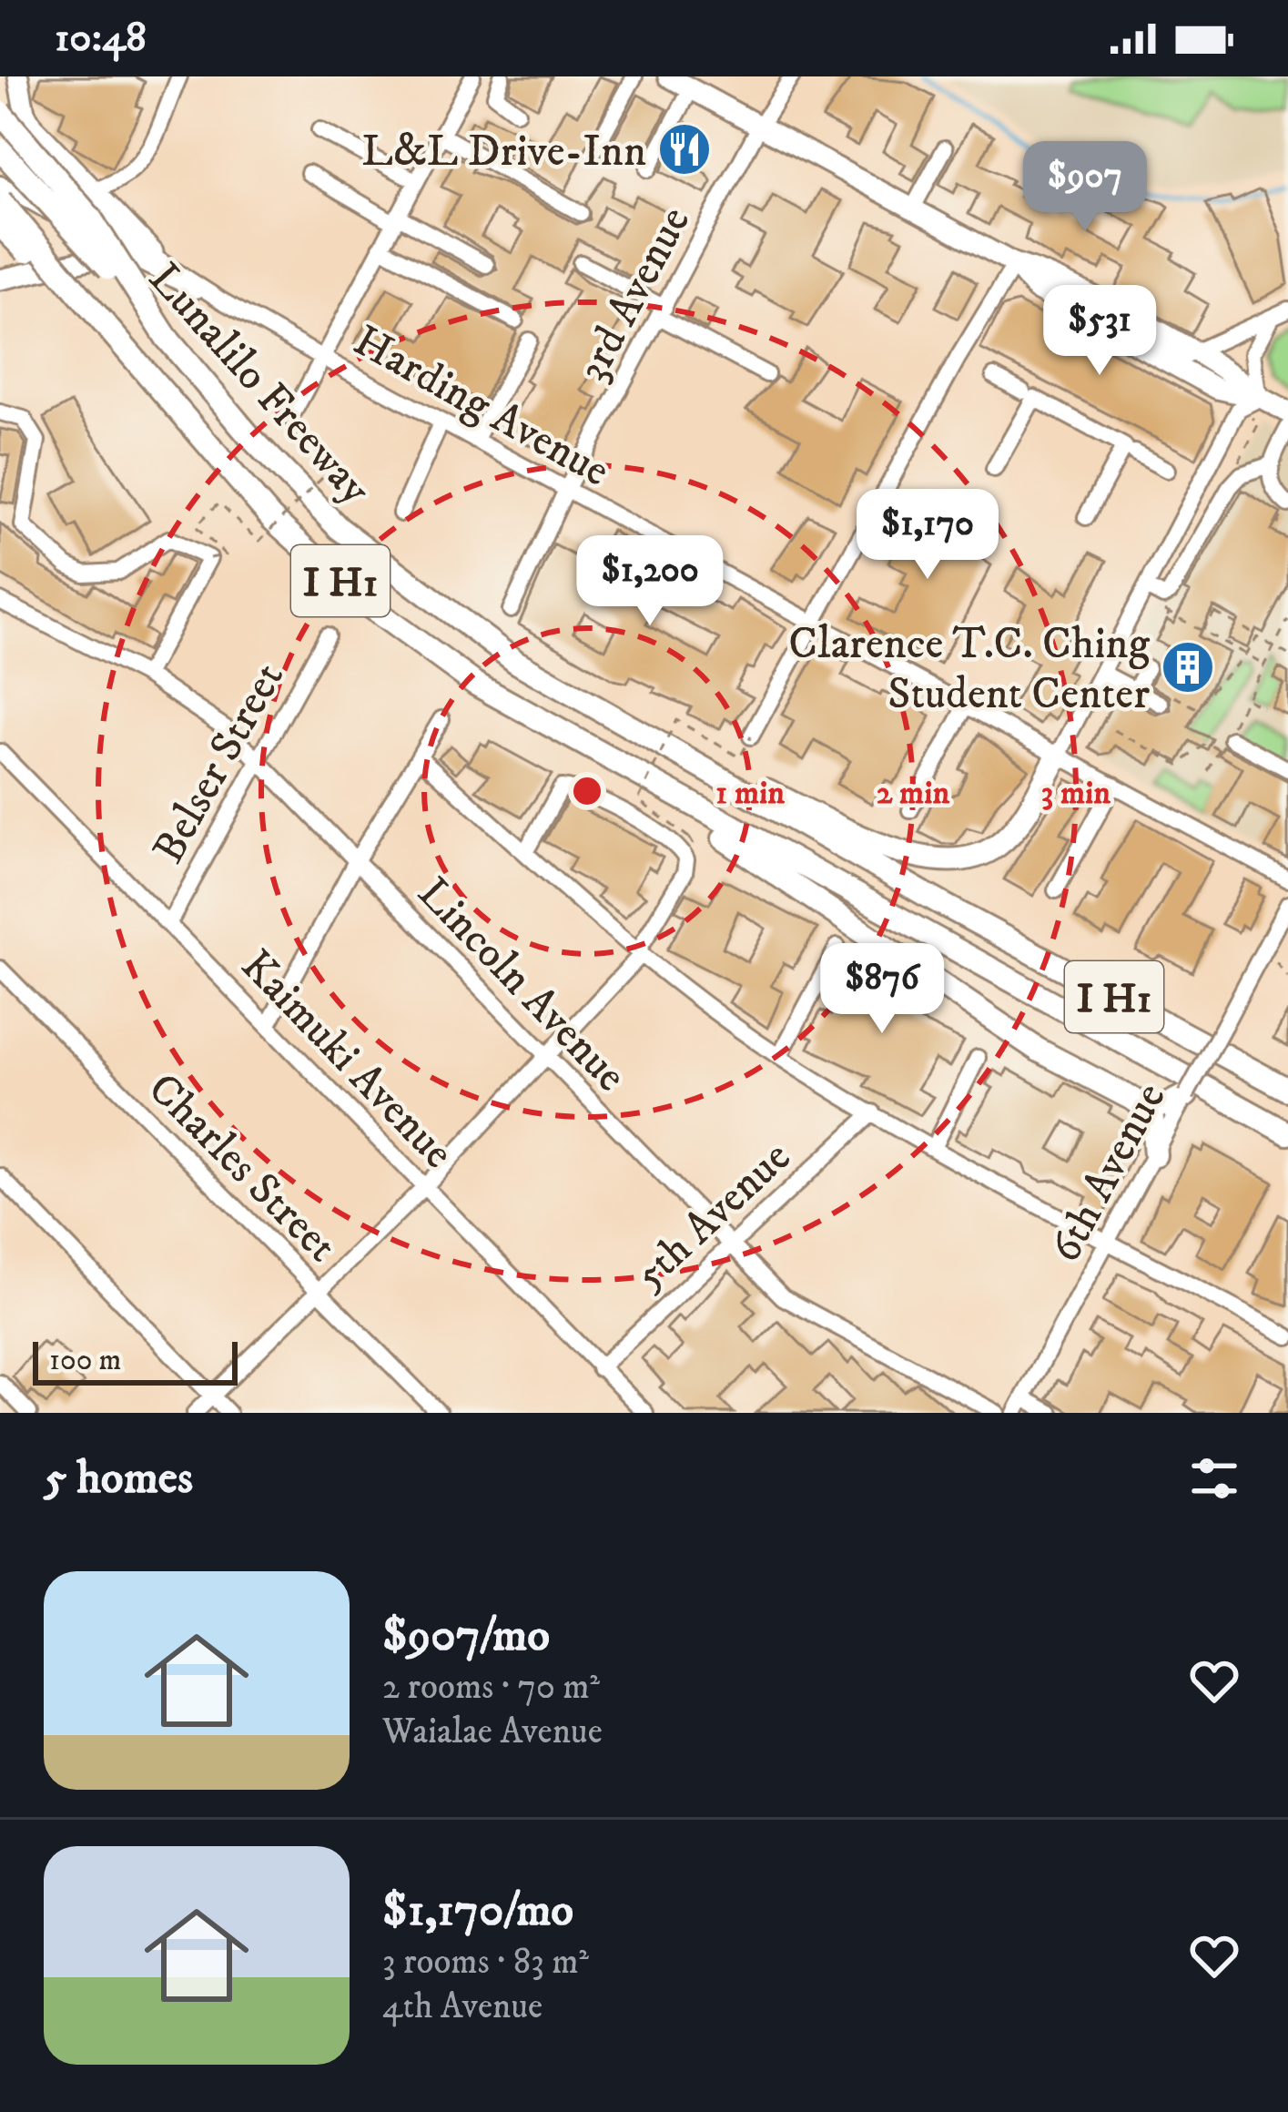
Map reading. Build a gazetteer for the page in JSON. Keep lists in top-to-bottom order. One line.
{"streets":{"highway":["Lunalilo Freeway","I H1"],"street":["3rd Avenue","Harding Avenue","Belser Street","Lincoln Avenue","Kaimuki Avenue","Charles Street","6th Avenue","5th Avenue"]},"crossings":[["3rd Avenue","Harding Avenue"],["Belser Street","Lincoln Avenue"],["Belser Street","Kaimuki Avenue"],["Lincoln Avenue","5th Avenue"],["Kaimuki Avenue","5th Avenue"]],"places":{"restaurant":["L&L Drive-Inn"],"building":["Clarence T.C. Ching Student Center"]},"scale_bar":"100 m","page":{"status":"10:48","price":["$907","$531","$1,170","$1,200","$876"],"scale":"100 m","heading":"5 homes","list":[{"name":"$907/mo","note":"2 rooms · 70 m² · Waialae Avenue"},{"name":"$1,170/mo","note":"3 rooms · 83 m² · 4th Avenue"}]},"rings":["1 min","2 min","3 min"]}
